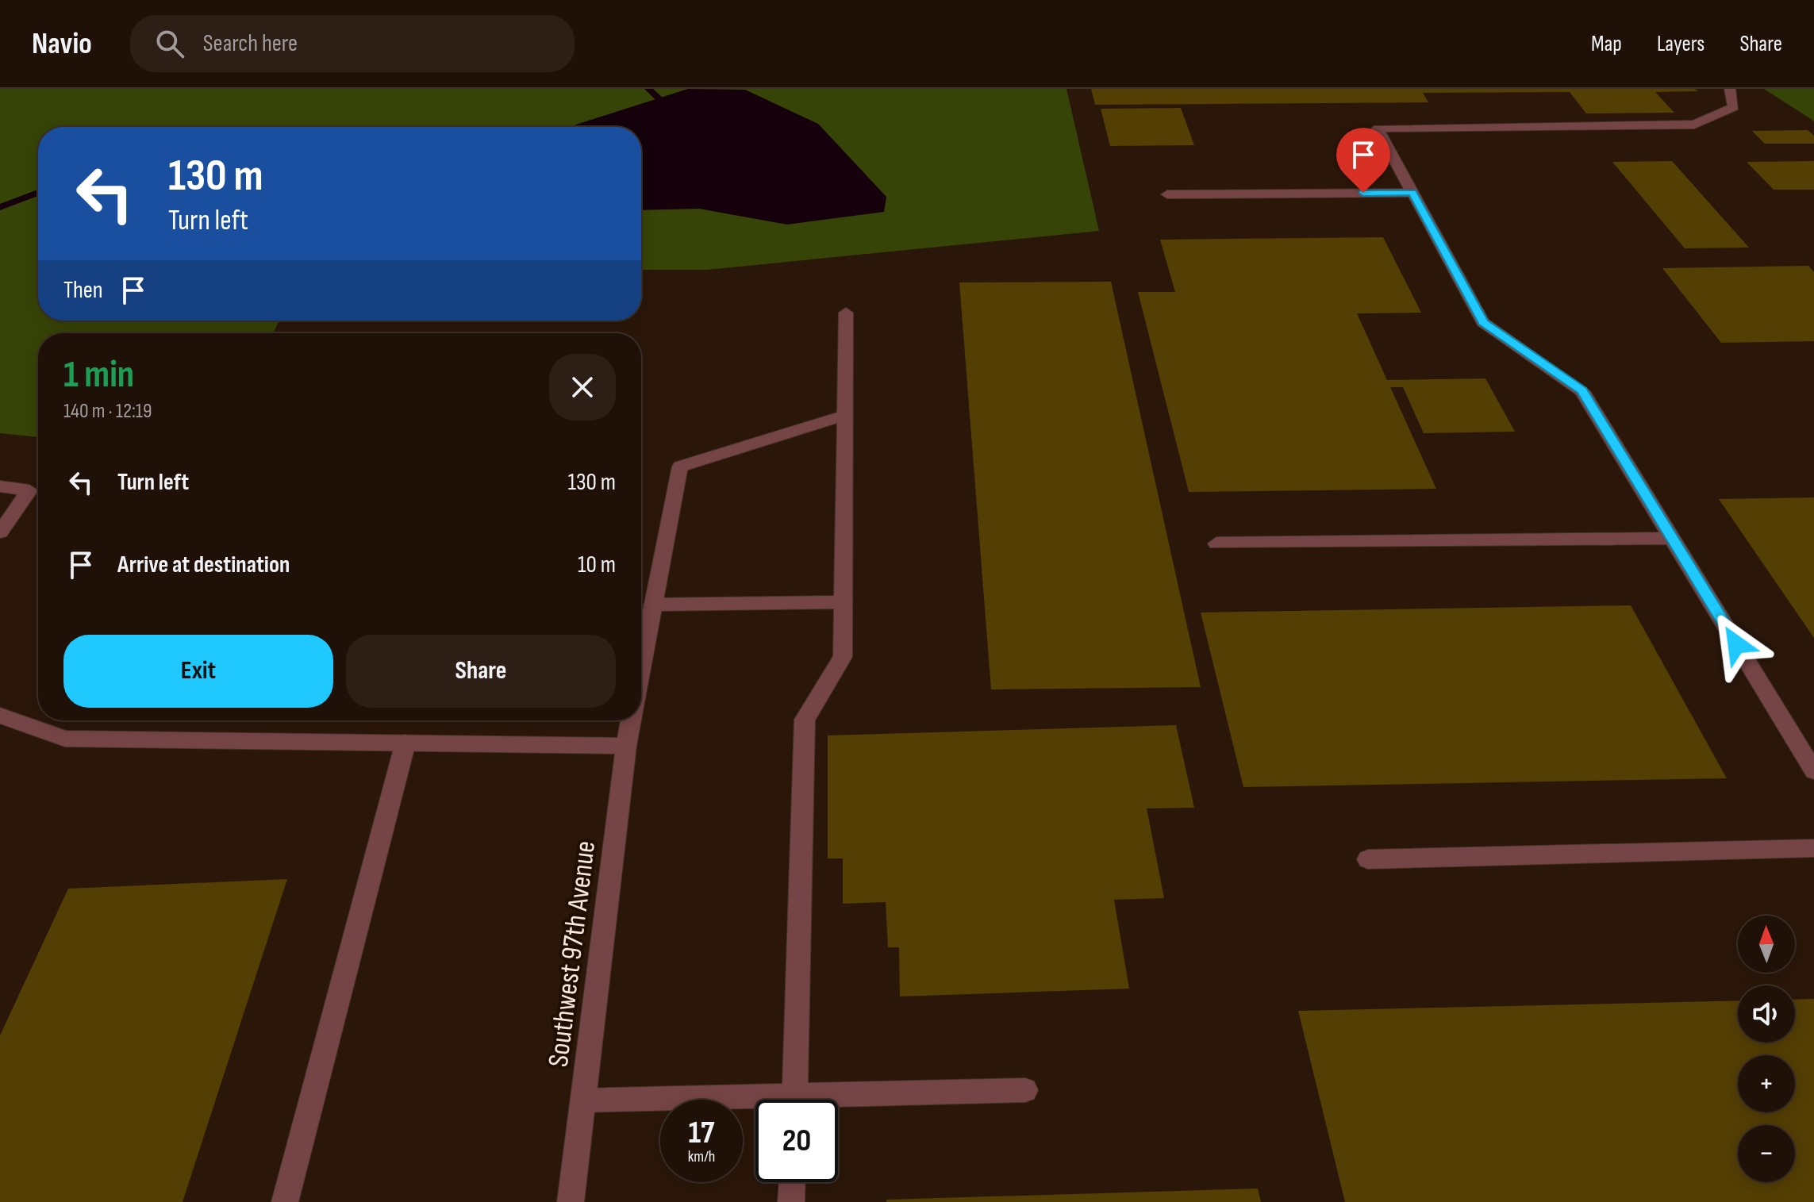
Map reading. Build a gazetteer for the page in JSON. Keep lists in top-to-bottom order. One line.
{"streets":{"street":["Southwest 97th Avenue"]},"north":"top","page":{"header":"Navio","search":"Search here","nav":["Map","Layers","Share"],"turn":["130 m","Turn left"],"then":"Then","heading":["1 min","140 m · 12:19"],"list":[{"name":"Turn left","value":"130 m"},{"name":"Arrive at destination","value":"10 m"}],"buttons":["Exit","Share"],"map_buttons":["+","−"],"speed":"17 km/h","limit":"20"}}
